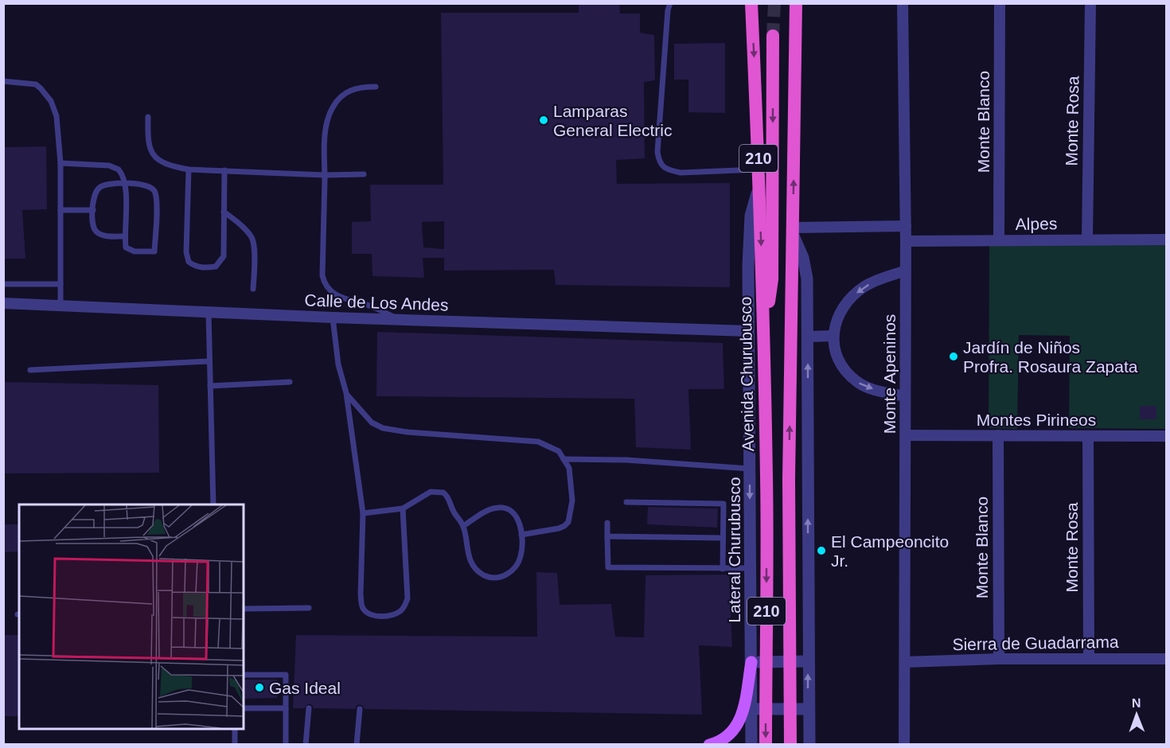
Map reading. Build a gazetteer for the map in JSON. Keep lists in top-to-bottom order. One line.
{"streets":{"highway":["210","Avenida Churubusco"],"street":["Monte Rosa","Monte Blanco","Alpes","Calle de Los Andes","Monte Apeninos","Montes Pirineos","Lateral Churubusco","Sierra de Guadarrama"]},"crossings":[["Monte Rosa","Alpes"],["Monte Rosa","Montes Pirineos"],["Monte Rosa","Sierra de Guadarrama"],["Monte Blanco","Alpes"],["Monte Blanco","Montes Pirineos"],["Monte Blanco","Sierra de Guadarrama"],["Alpes","Monte Apeninos"],["Calle de Los Andes","Lateral Churubusco"],["Avenida Churubusco","Lateral Churubusco"],["Monte Apeninos","Montes Pirineos"],["Monte Apeninos","Sierra de Guadarrama"]],"places":["Lamparas General Electric","Jardín de Niños Profra. Rosaura Zapata","El Campeoncito Jr.","Gas Ideal"],"north":"top"}
